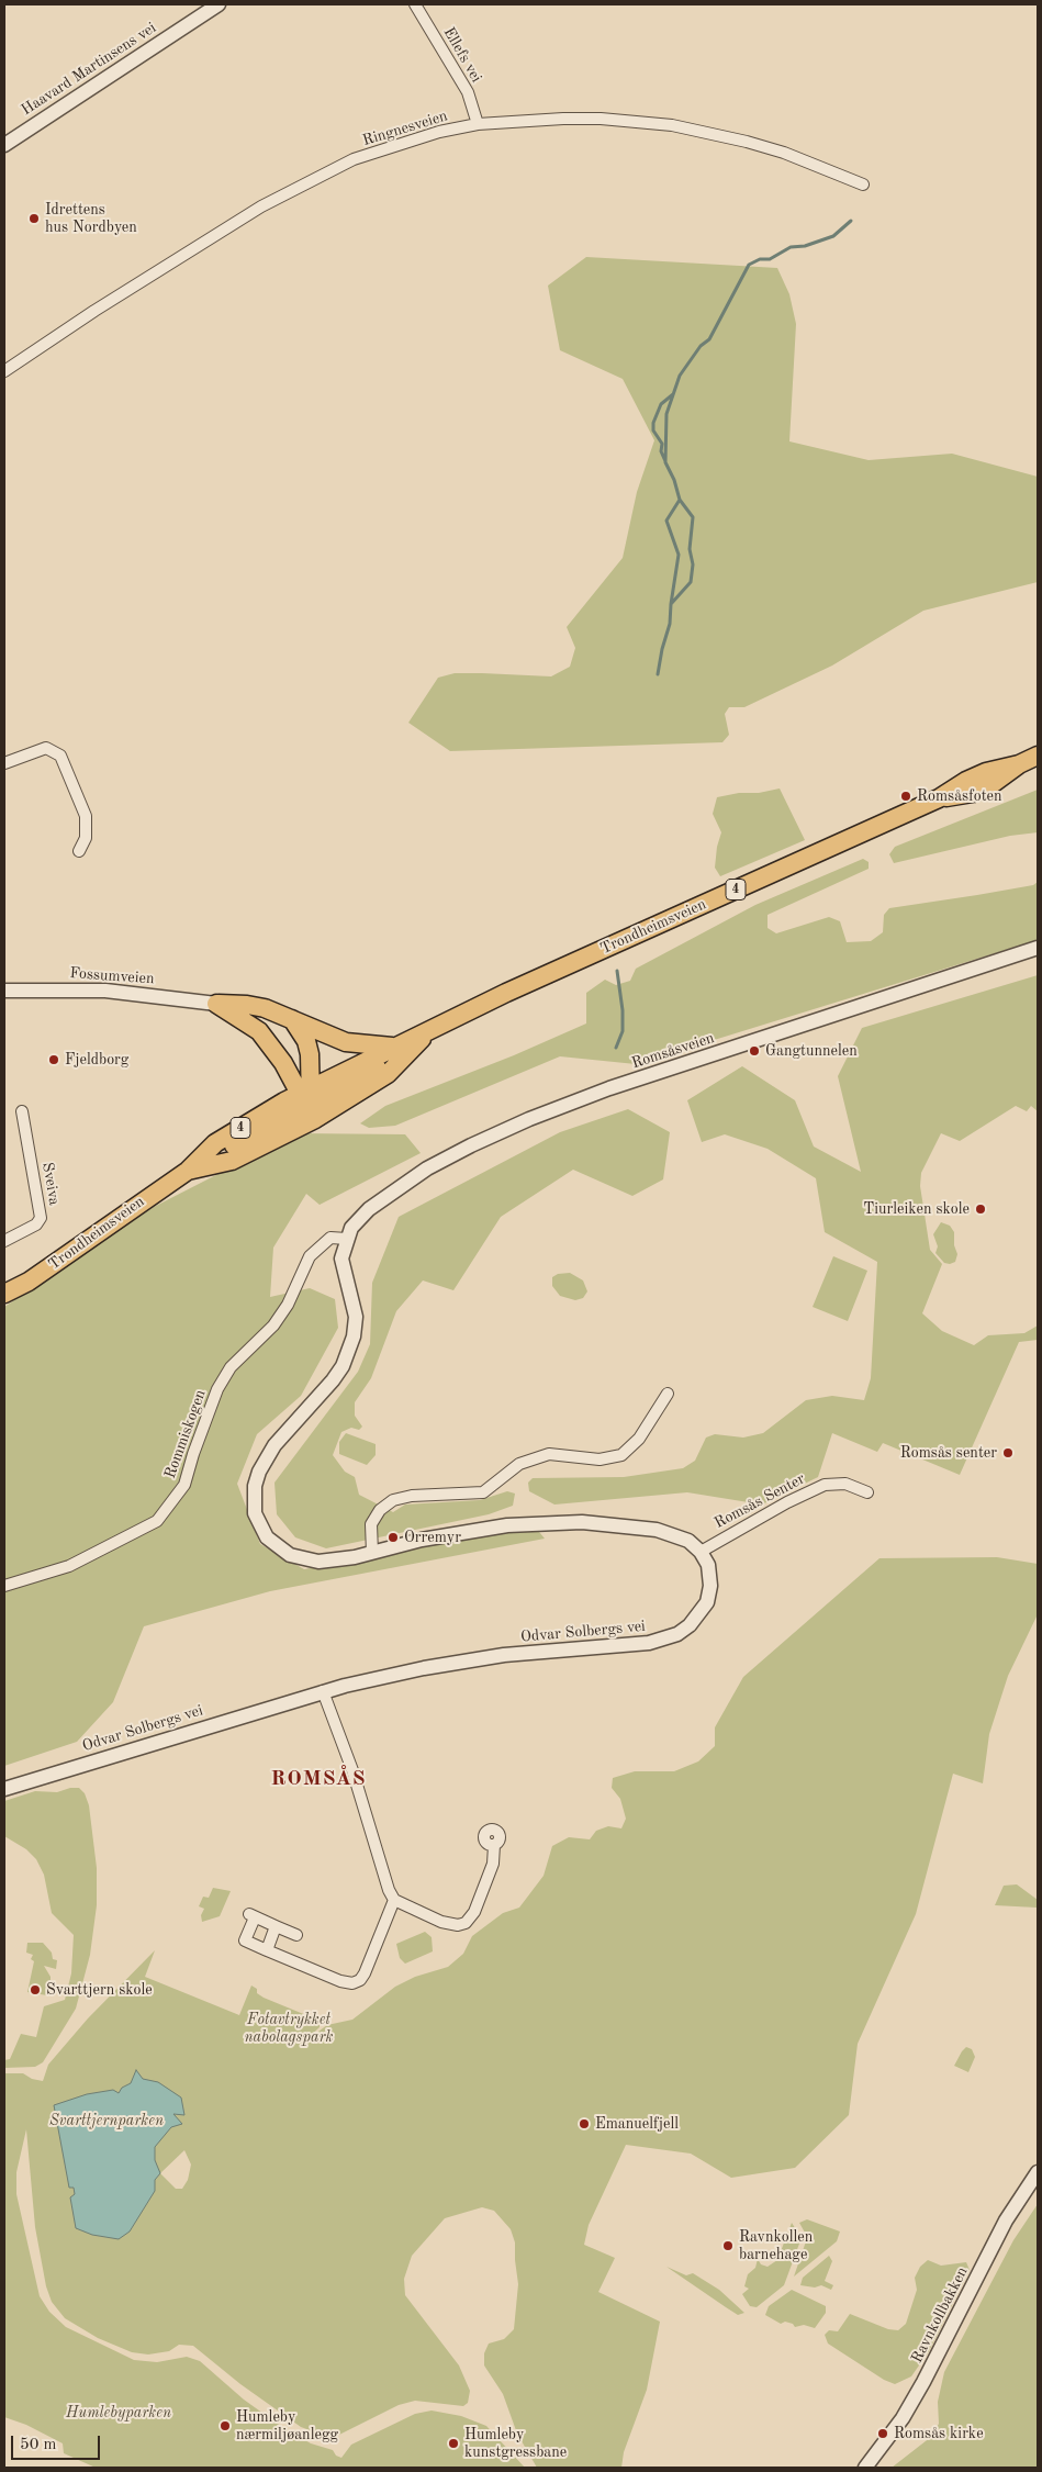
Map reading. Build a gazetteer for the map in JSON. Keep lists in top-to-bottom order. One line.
{"streets":{"highway":["4","Trondheimsveien"],"street":["Ellefs vei","Haavard Martinsens vei","Ringnesveien","Fossumveien","Romsåsveien","Sveiva","Rommiskogen","Romsås Senter","Odvar Solbergs vei","Ravnkollbakken"]},"crossings":[["Ellefs vei","Ringnesveien"],["Romsåsveien","Rommiskogen"],["Romsås Senter","Odvar Solbergs vei"]],"districts":["ROMSÅS"],"parks":["Fotavtrykket nabolagspark","Svarttjernparken","Humlebyparken"],"places":["Idrettens hus Nordbyen","Romsåsfoten","Gangtunnelen","Fjeldborg","Tiurleiken skole","Romsås senter","Orremyr","Svarttjern skole","Emanuelfjell","Ravnkollen barnehage","Humleby nærmiljøanlegg","Romsås kirke","Humleby kunstgressbane"],"scale_bar":"50 m"}
